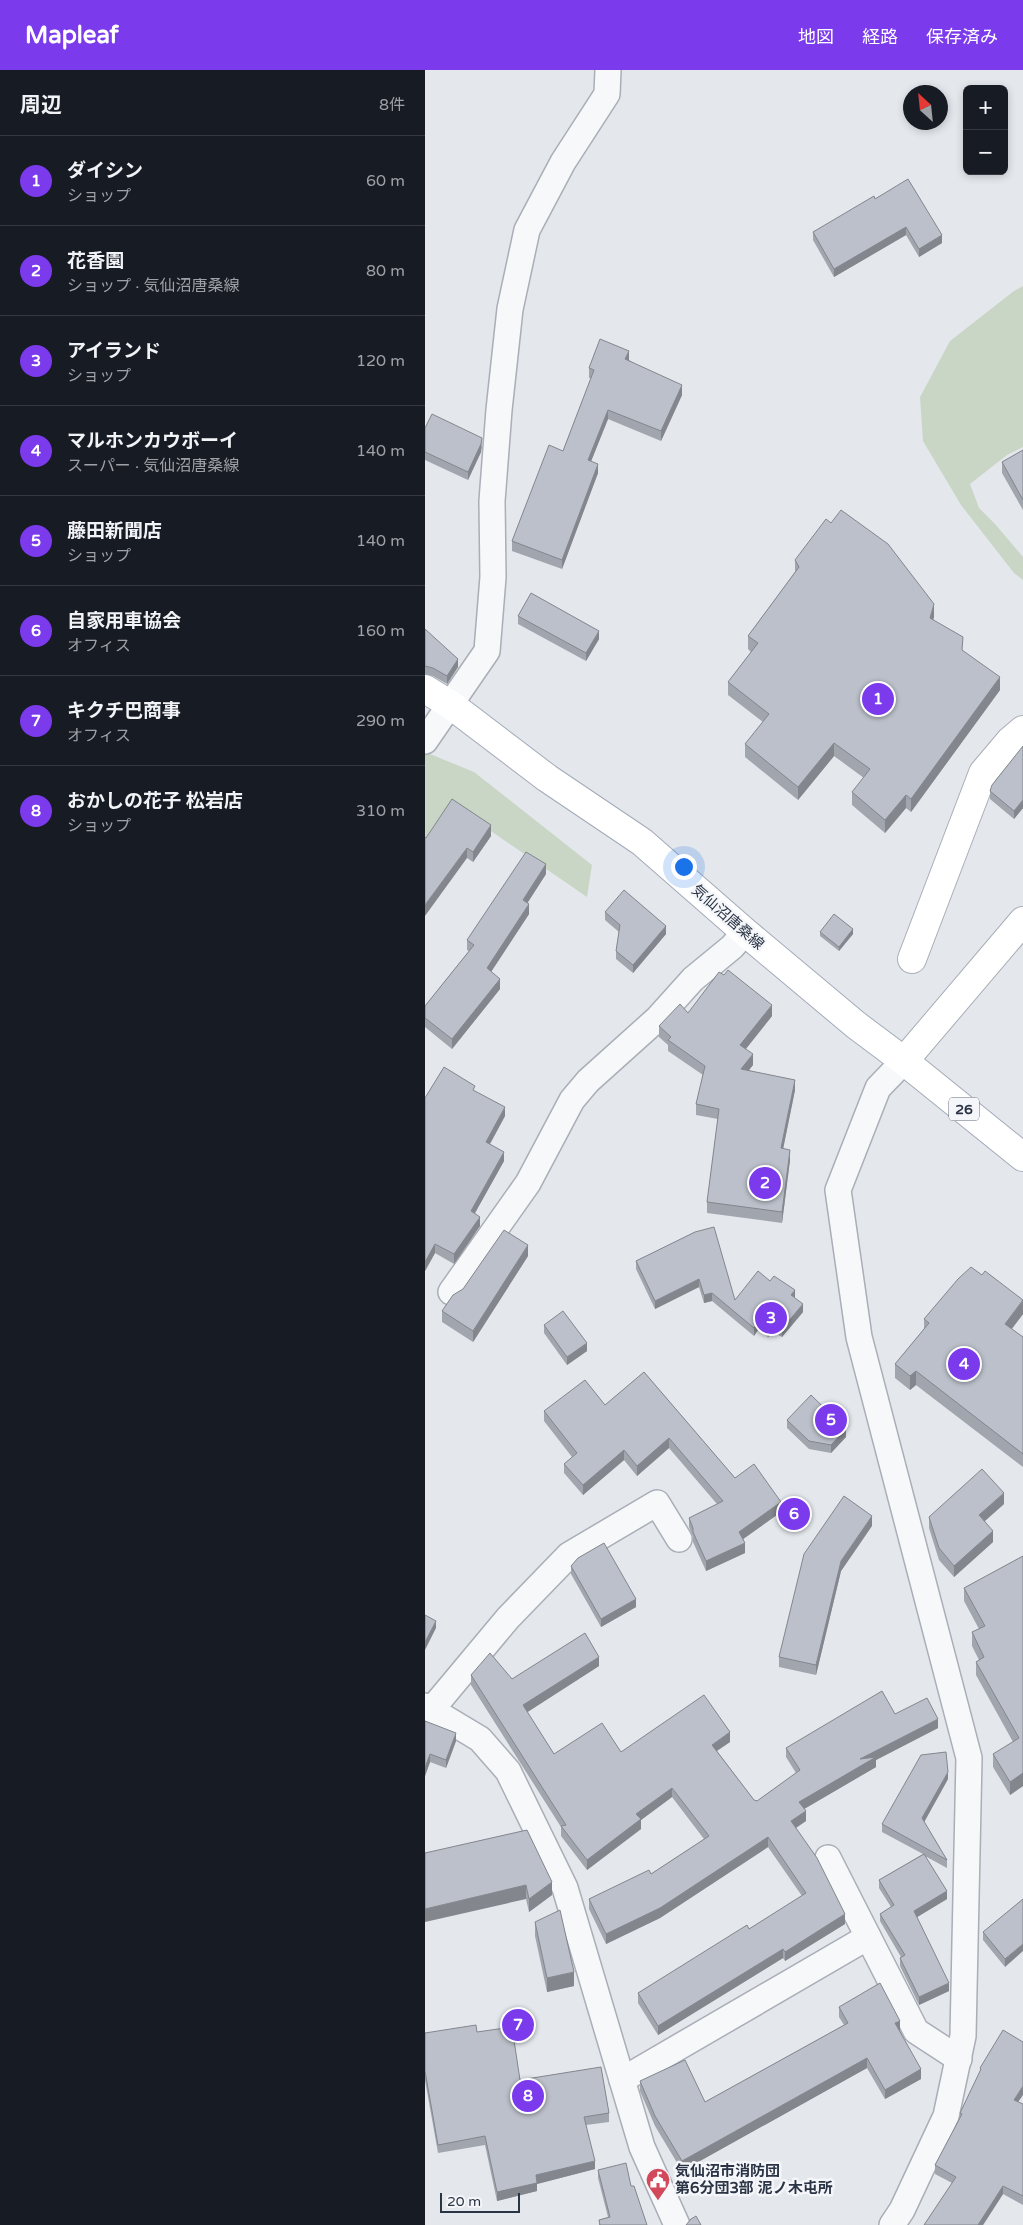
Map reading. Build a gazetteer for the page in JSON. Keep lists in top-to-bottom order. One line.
{"streets":{"main road":["気仙沼唐桑線","26"]},"places":{"public building":["気仙沼市消防団 第6分団3部 泥ノ木屯所"]},"scale_bar":"20 m","north":"top left","page":{"header":"Mapleaf","nav":["地図","経路","保存済み"],"heading":["周辺","8件"],"map_buttons":["+","−"],"list":[{"mark":"1","name":"ダイシン","note":"ショップ","value":"60 m"},{"mark":"2","name":"花香園","note":"ショップ · 気仙沼唐桑線","value":"80 m"},{"mark":"3","name":"アイランド","note":"ショップ","value":"120 m"},{"mark":"4","name":"マルホンカウボーイ","note":"スーパー · 気仙沼唐桑線","value":"140 m"},{"mark":"5","name":"藤田新聞店","note":"ショップ","value":"140 m"},{"mark":"6","name":"自家用車協会","note":"オフィス","value":"160 m"},{"mark":"7","name":"キクチ巴商事","note":"オフィス","value":"290 m"},{"mark":"8","name":"おかしの花子 松岩店","note":"ショップ","value":"310 m"}],"pins":["1","2","3","4","5","6","7","8"],"scale":"20 m"}}
